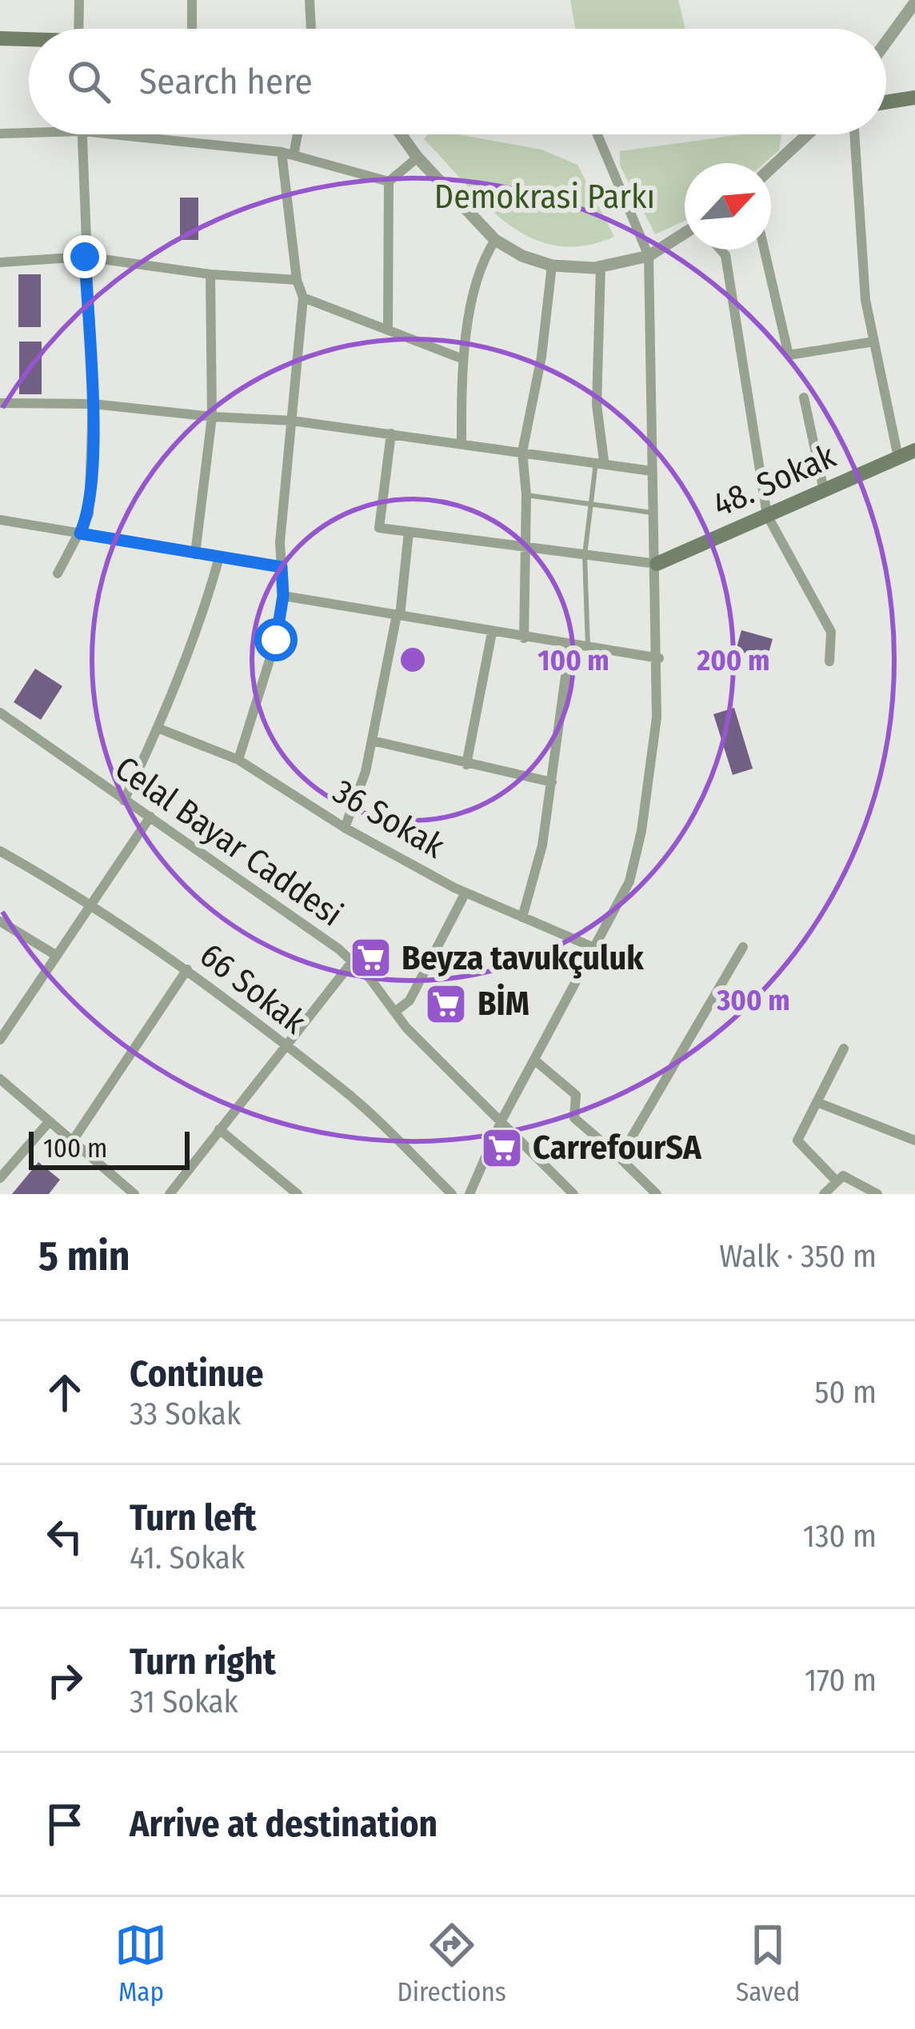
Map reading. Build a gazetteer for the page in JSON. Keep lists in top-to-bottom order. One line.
{"streets":{"main road":["48. Sokak"],"street":["36 Sokak","Celal Bayar Caddesi","66 Sokak"]},"parks":["Demokrasi Parkı"],"places":{"supermarket":["Beyza tavukçuluk","BİM","CarrefourSA"]},"scale_bar":"100 m","north":"top right","page":{"search":"Search here","scale":"100 m","heading":["5 min","Walk · 350 m"],"list":[["Continue","33 Sokak","50 m"],["Turn left","41. Sokak","130 m"],["Turn right","31 Sokak","170 m"],"Arrive at destination"],"nav":["Map","Directions","Saved"]},"rings":["100 m","200 m","300 m"]}
